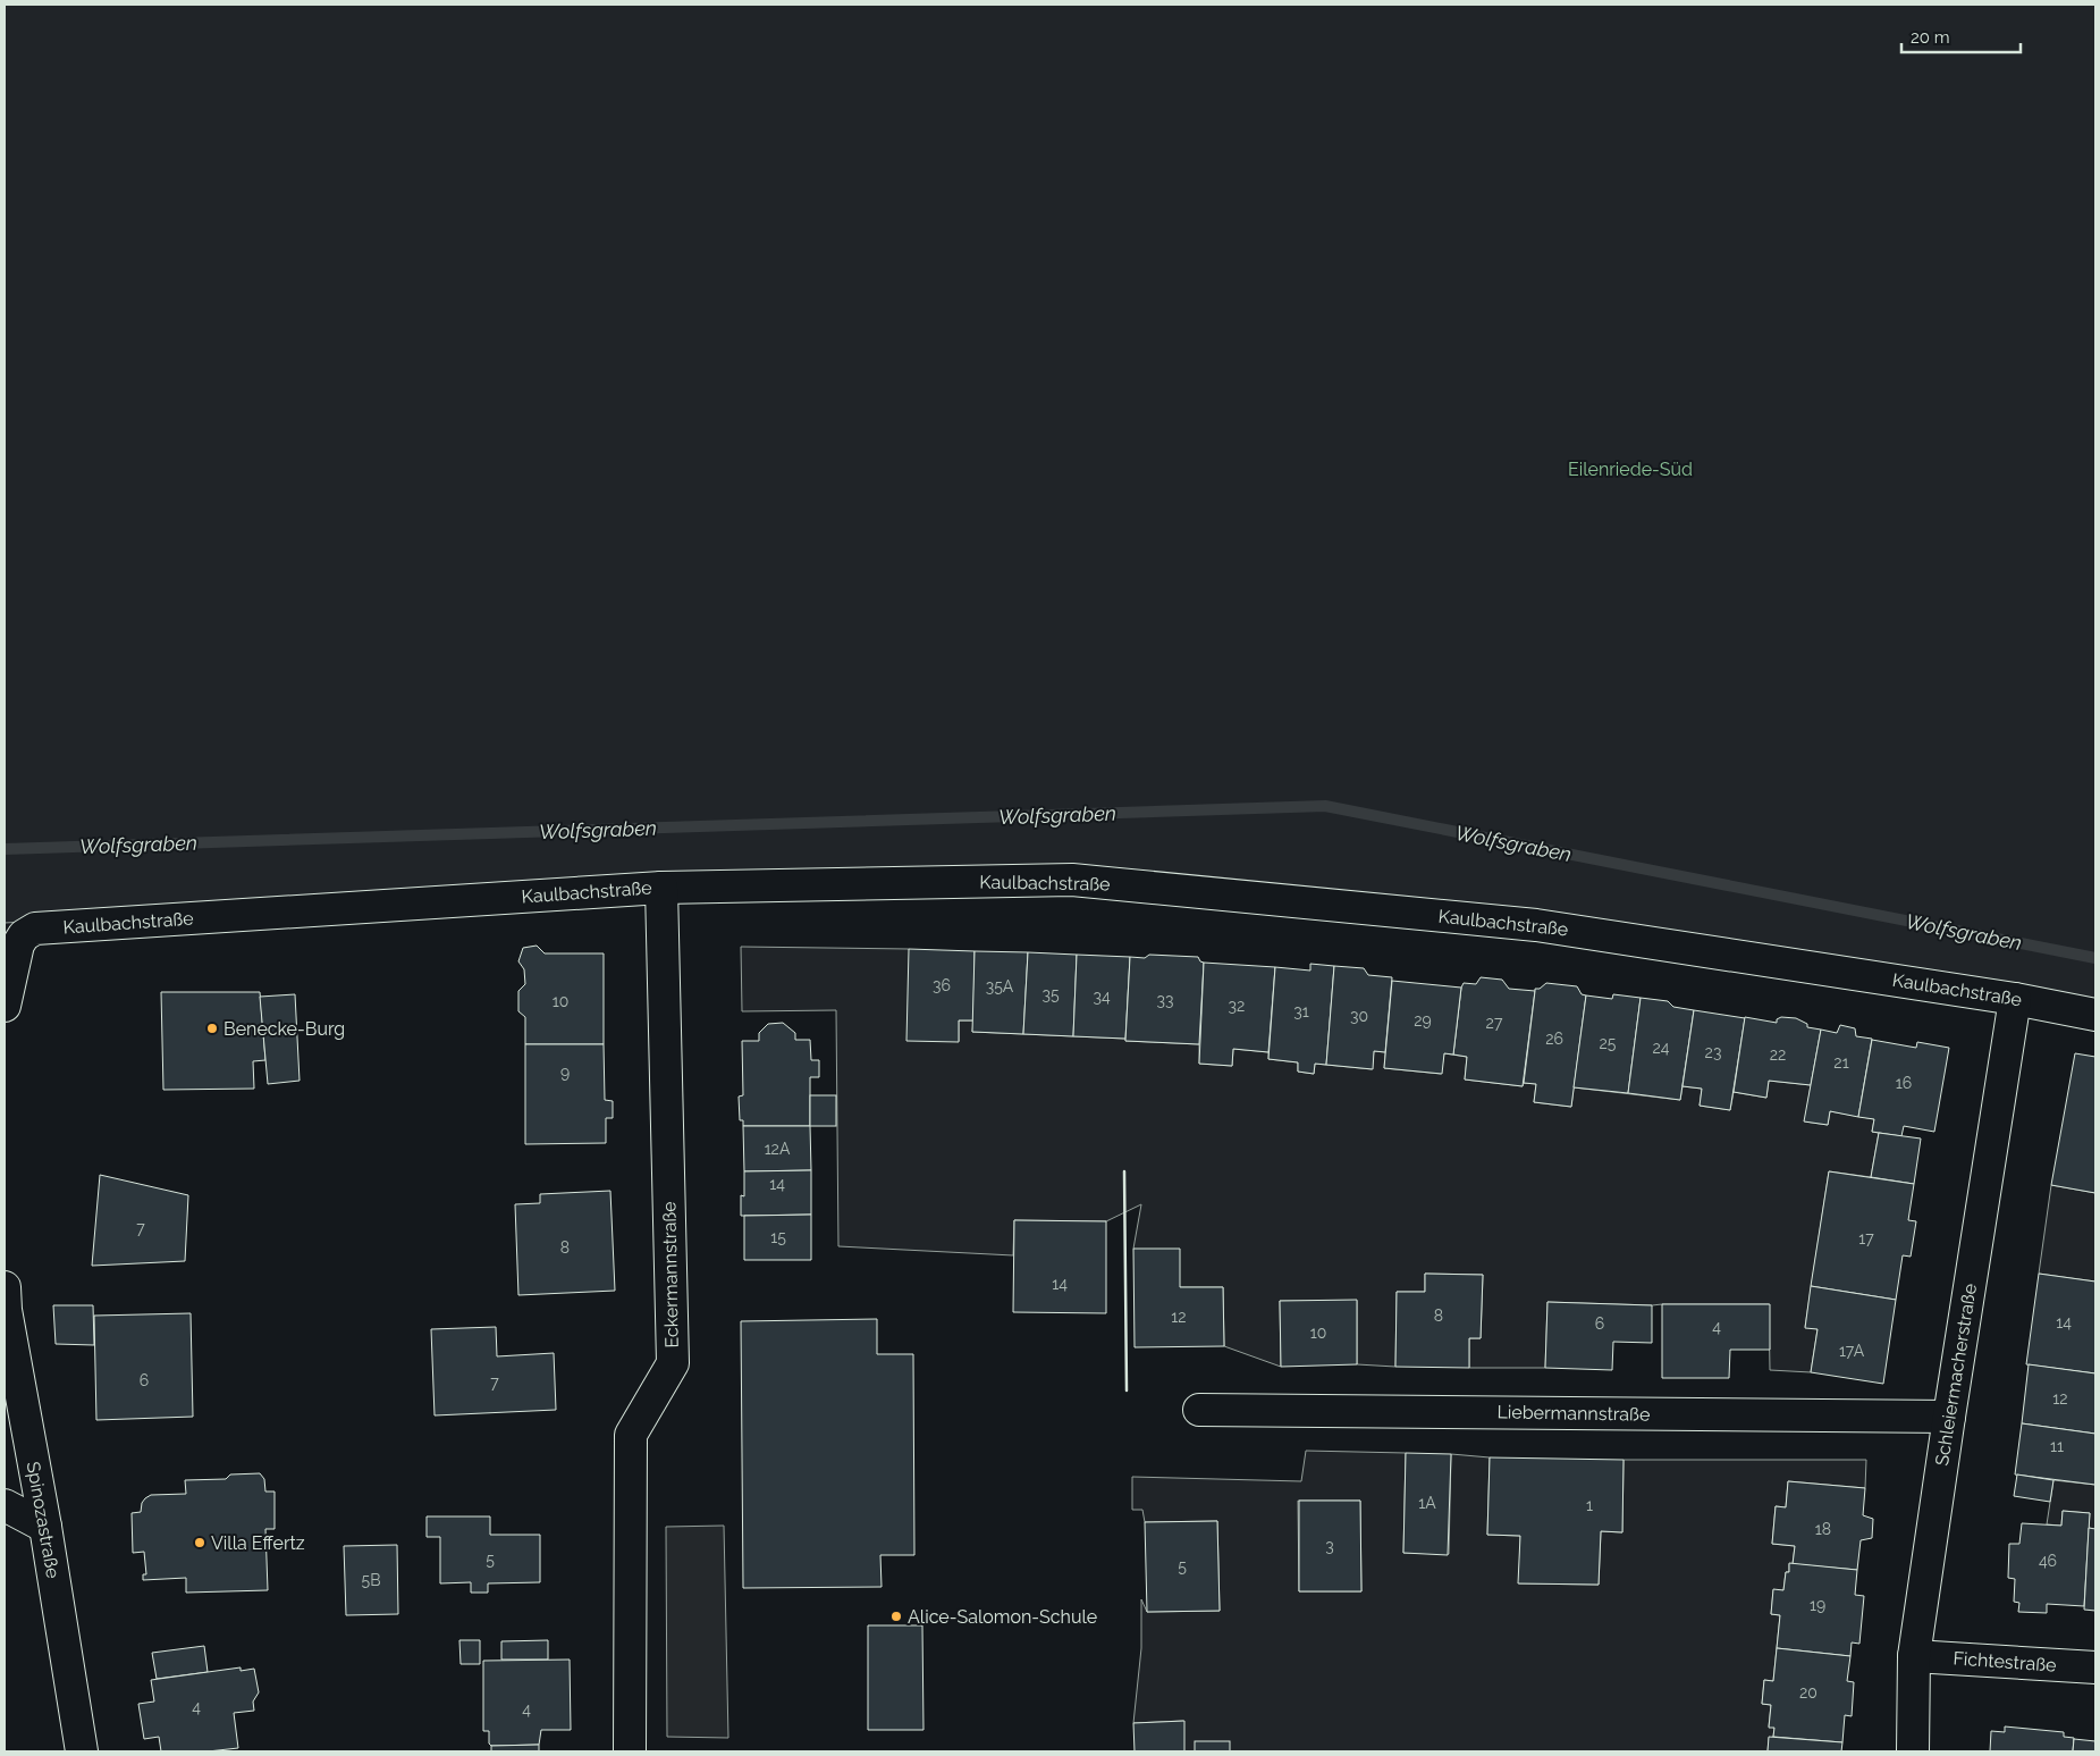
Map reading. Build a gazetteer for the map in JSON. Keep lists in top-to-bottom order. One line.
{"streets":{"street":["Kaulbachstraße","Eckermannstraße","Schleiermacherstraße","Liebermannstraße","Spinozastraße","Fichtestraße"]},"crossings":[["Kaulbachstraße","Eckermannstraße"],["Kaulbachstraße","Schleiermacherstraße"],["Schleiermacherstraße","Liebermannstraße"],["Schleiermacherstraße","Fichtestraße"]],"water":["Wolfsgraben"],"parks":["Eilenriede-Süd"],"places":["Benecke-Burg","Villa Effertz","Alice-Salomon-Schule"],"house_numbers":["36","35A","35","34","33","10","32","31","30","29","27","26","25","24","23","22","21","9","16","12A","14","7","15","17","8","14","8","12","14","6","4","10","17A","6","7","12","11","1A","1","18","3","5","46","5","5B","19","20","4","4"],"scale_bar":"20 m"}
